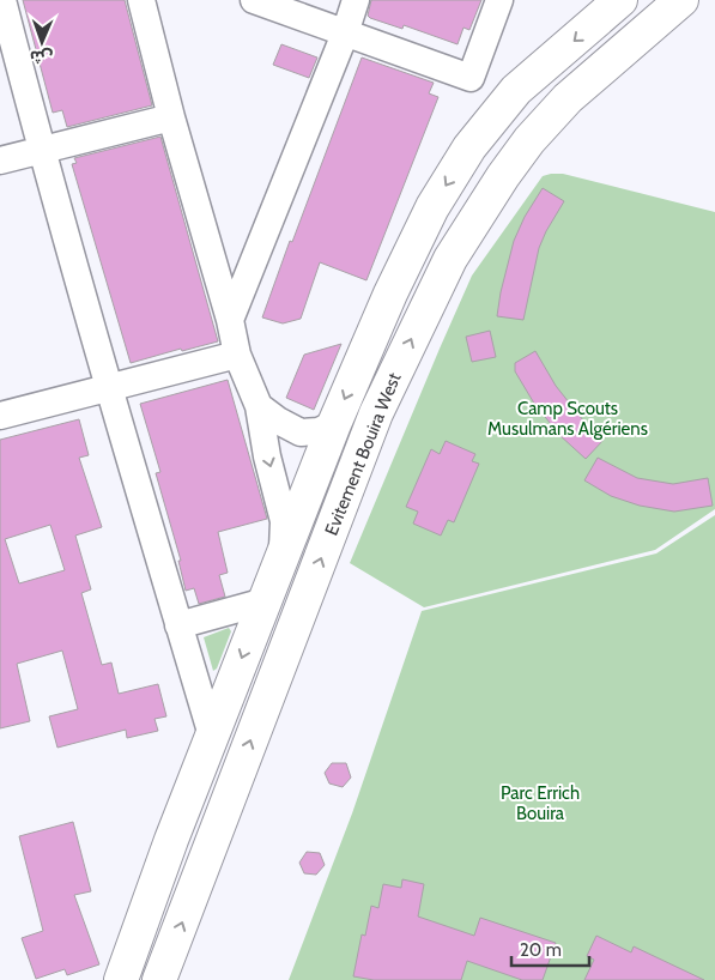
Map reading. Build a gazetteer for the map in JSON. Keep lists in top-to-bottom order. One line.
{"streets":{"highway":["Evitement Bouira West"]},"parks":["Camp Scouts Musulmans Algériens","Parc Errich Bouira"],"scale_bar":"20 m","north":"bottom"}
